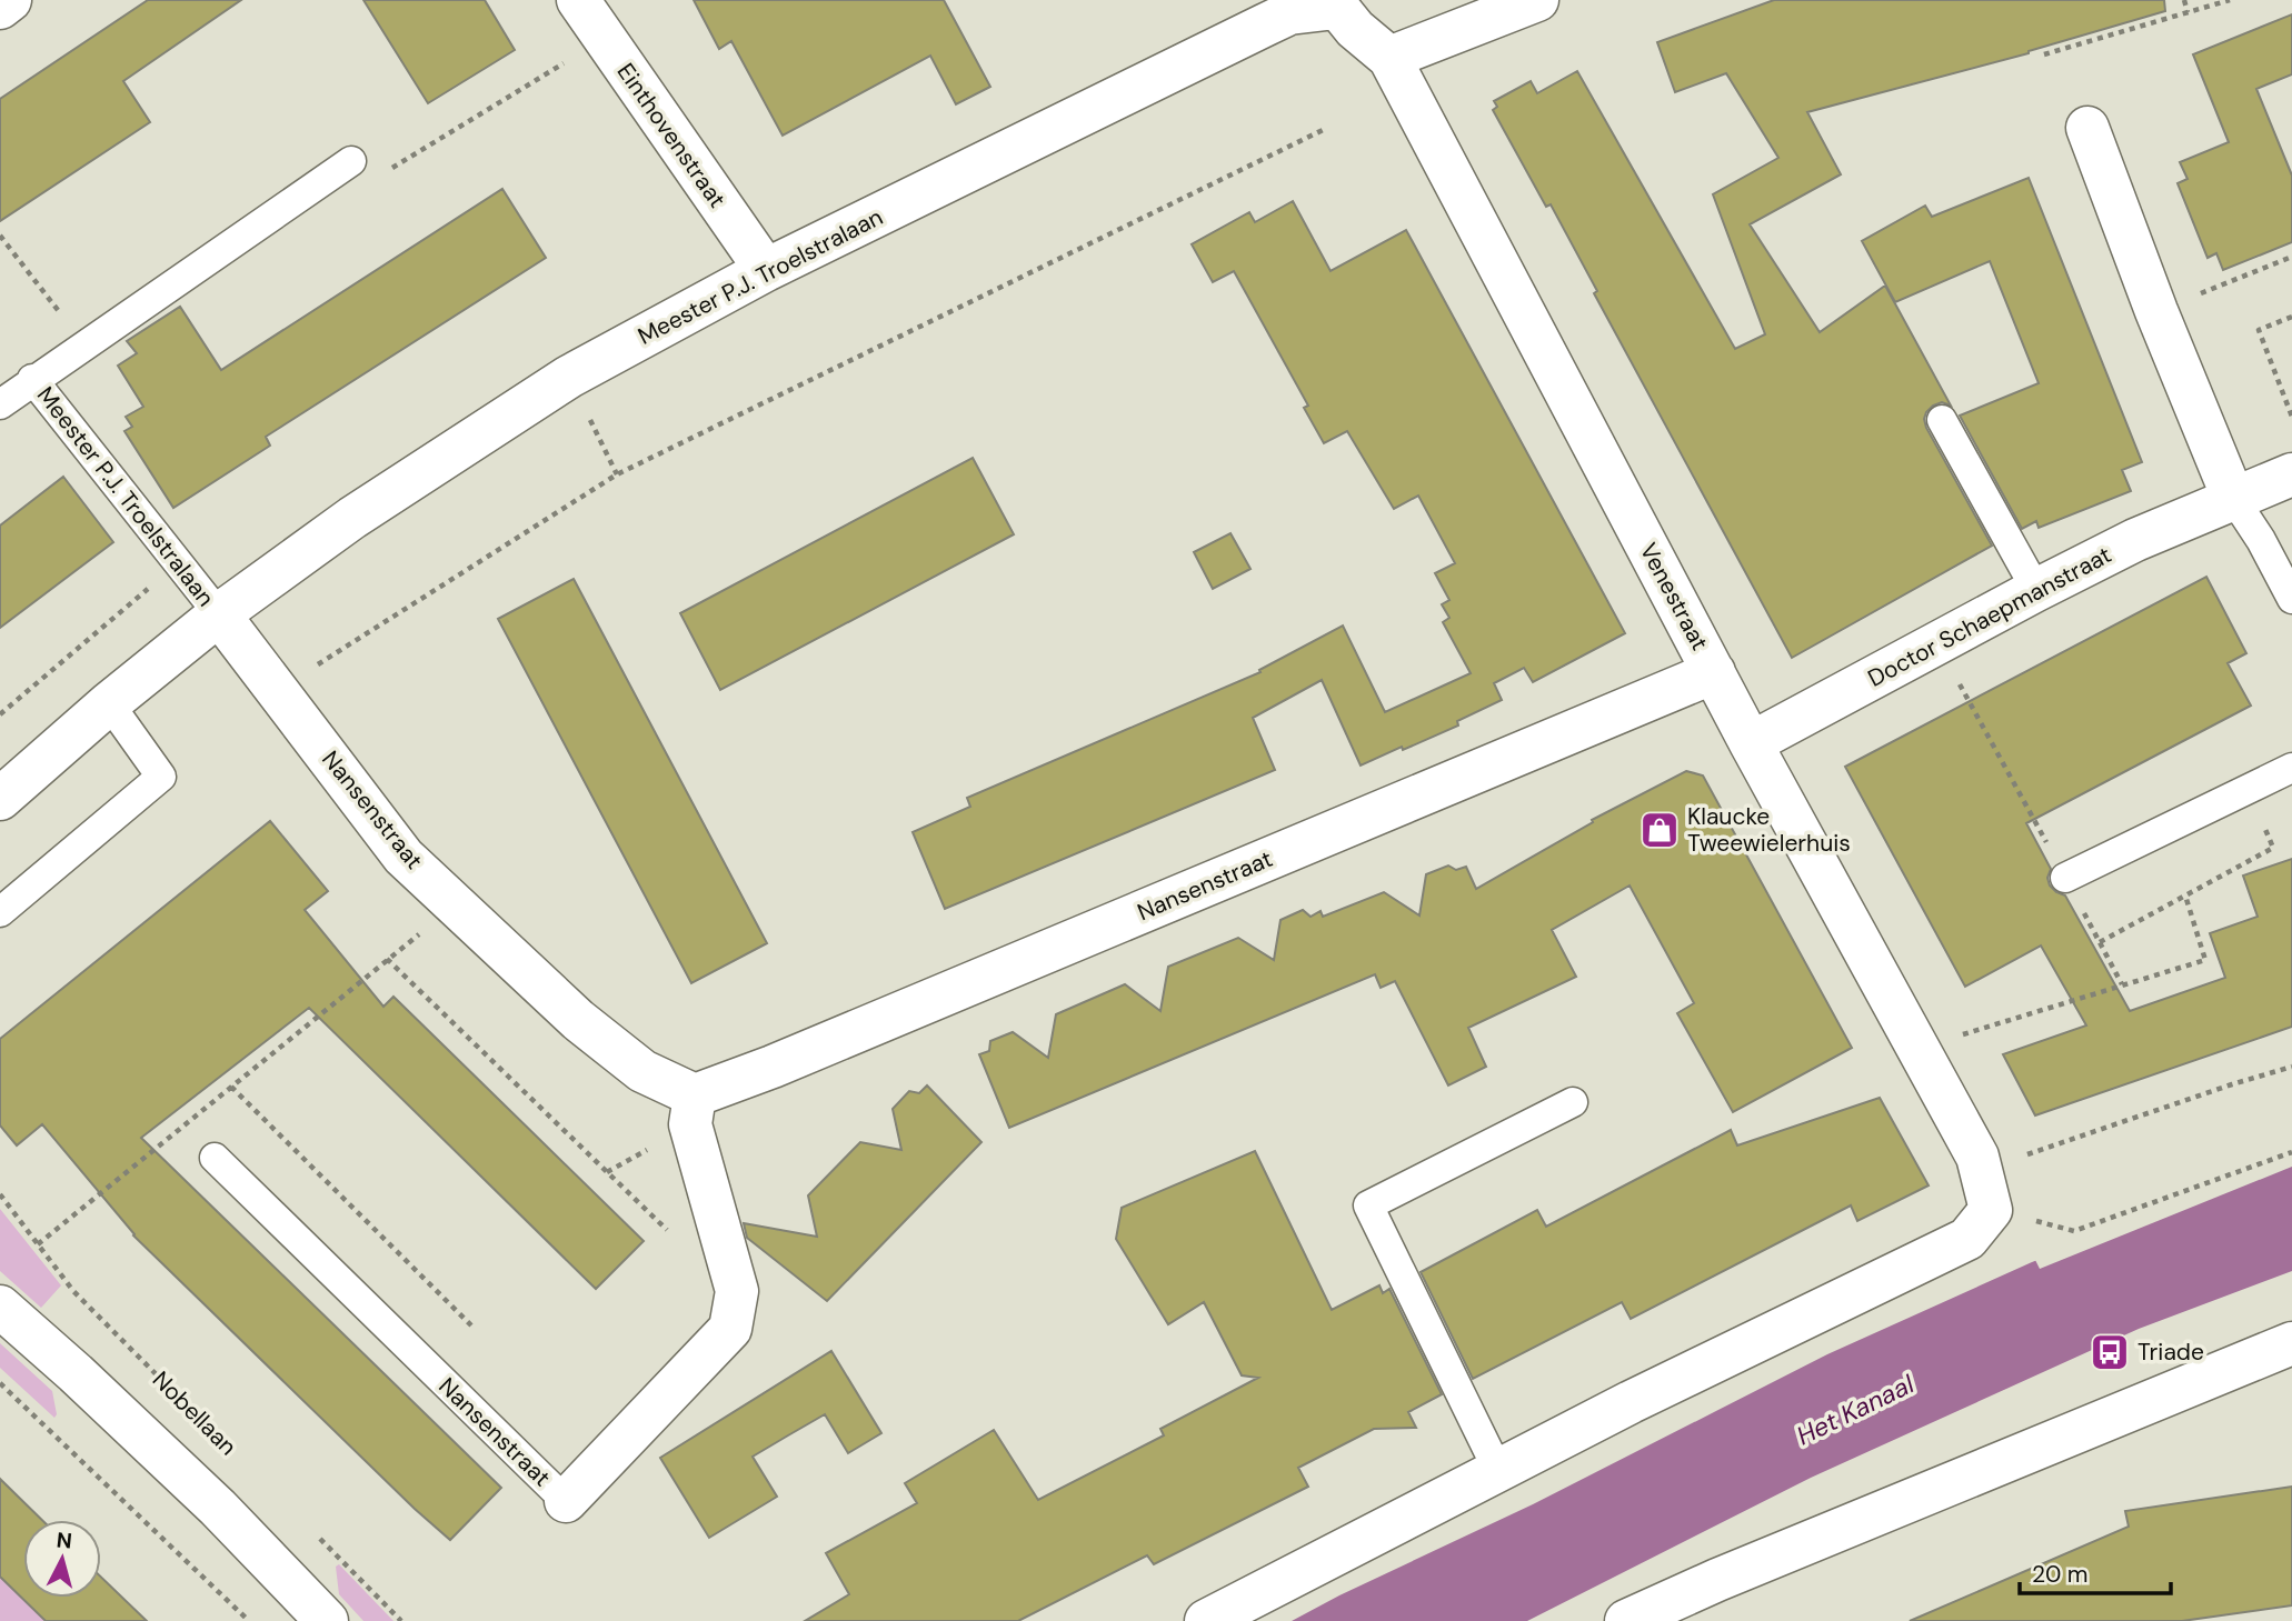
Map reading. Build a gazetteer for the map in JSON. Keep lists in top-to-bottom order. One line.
{"streets":{"street":["Einthovenstraat","Meester P.J. Troelstralaan","Venestraat","Doctor Schaepmanstraat","Nansenstraat"],"path":["Nobellaan"]},"crossings":[["Einthovenstraat","Meester P.J. Troelstralaan"],["Meester P.J. Troelstralaan","Venestraat"],["Meester P.J. Troelstralaan","Nansenstraat"],["Venestraat","Doctor Schaepmanstraat"],["Venestraat","Nansenstraat"]],"water":["Het Kanaal"],"places":{"shop":["Klaucke Tweewielerhuis"],"bus stop":["Triade"]},"scale_bar":"20 m","north":"top"}
